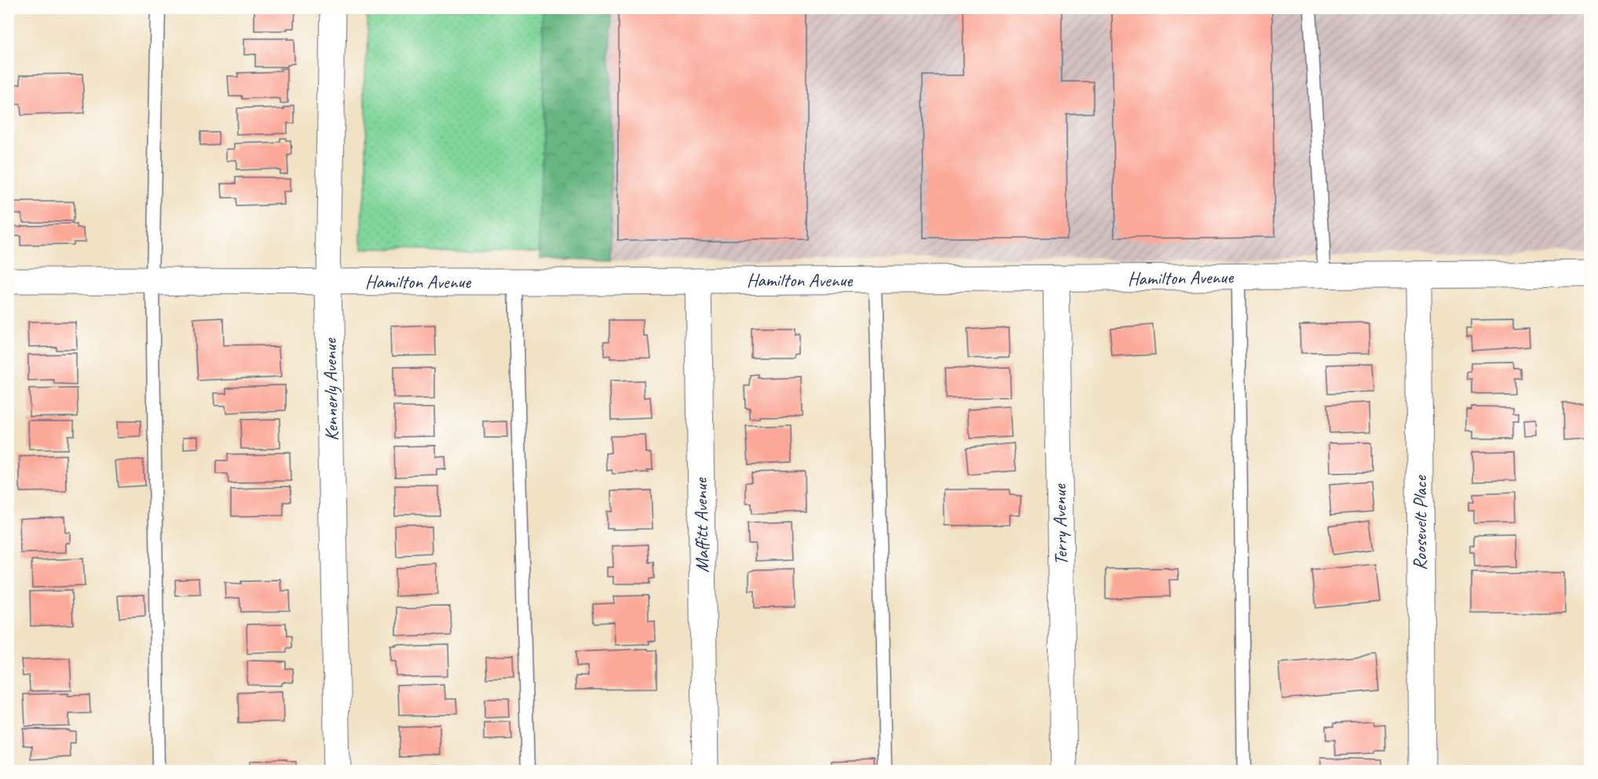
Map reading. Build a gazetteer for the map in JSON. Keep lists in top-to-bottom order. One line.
{"streets":{"street":["Hamilton Avenue","Kennerly Avenue","Roosevelt Place","Terry Avenue","Maffitt Avenue"]},"crossings":[["Hamilton Avenue","Kennerly Avenue"],["Hamilton Avenue","Roosevelt Place"],["Hamilton Avenue","Terry Avenue"],["Hamilton Avenue","Maffitt Avenue"]]}
